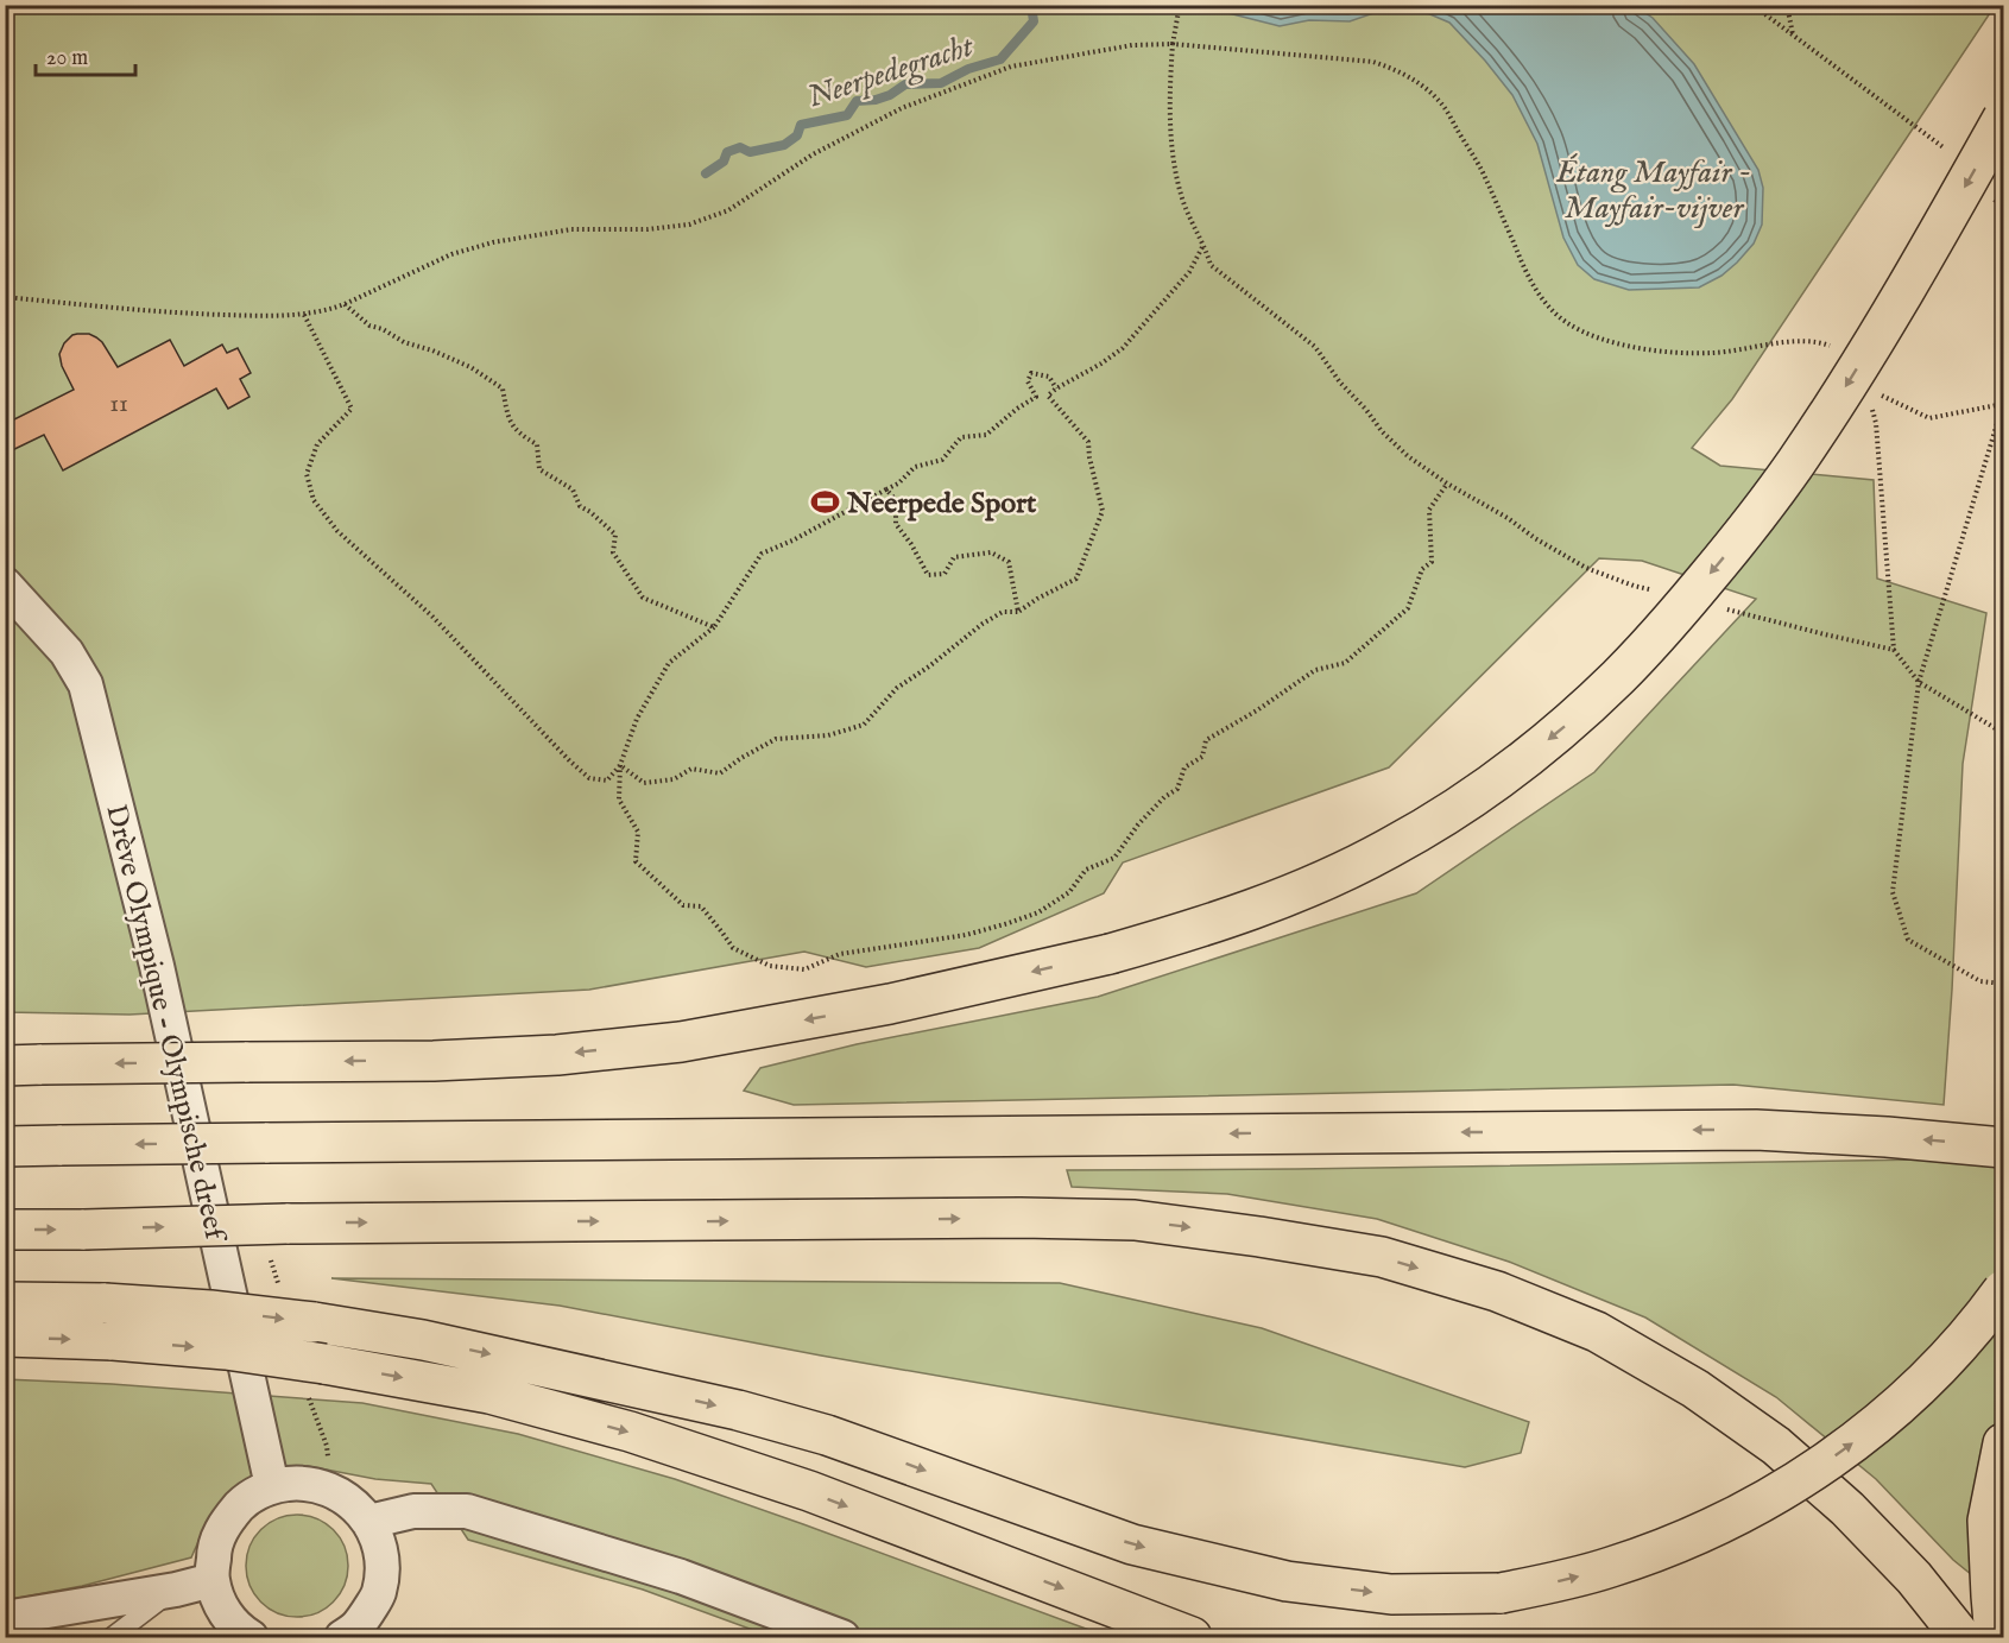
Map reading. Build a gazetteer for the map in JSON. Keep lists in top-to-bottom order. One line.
{"streets":{"street":["Drève Olympique - Olympische dreef"]},"water":["Neerpedegracht","Étang Mayfair - Mayfair-vijver"],"places":{"sports":["Neerpede Sport"]},"house_numbers":["11"],"scale_bar":"20 m"}
